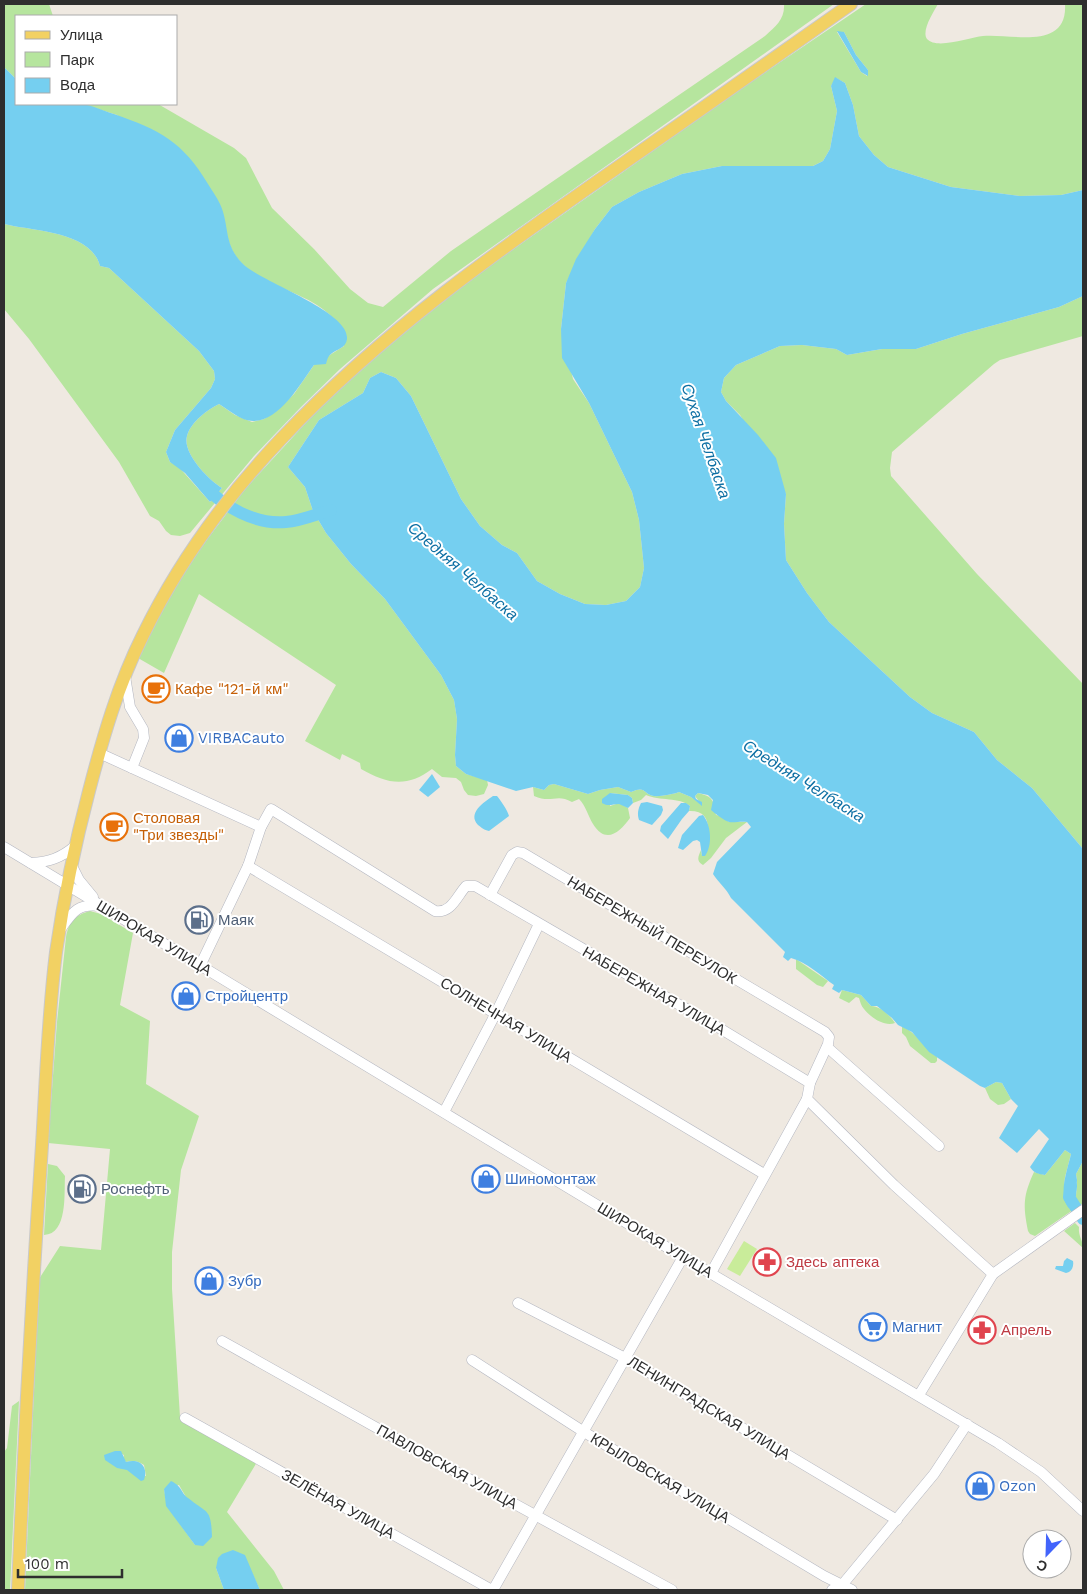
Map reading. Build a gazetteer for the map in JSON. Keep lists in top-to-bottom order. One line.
{"streets":{"street":["НАБЕРЕЖНЫЙ ПЕРЕУЛОК","ШИРОКАЯ УЛИЦА","НАБЕРЕЖНАЯ УЛИЦА","СОЛНЕЧНАЯ УЛИЦА","ЛЕНИНГРАДСКАЯ УЛИЦА","ПАВЛОВСКАЯ УЛИЦА","КРЫЛОВСКАЯ УЛИЦА","ЗЕЛЁНАЯ УЛИЦА"]},"crossings":[["НАБЕРЕЖНЫЙ ПЕРЕУЛОК","НАБЕРЕЖНАЯ УЛИЦА"]],"water":["Сухая Челбаска","Средняя Челбаска"],"places":{"cafe":["Кафе \"121-й км\"","Столовая \"Три звезды\""],"shop":["VIRBACauto","Стройцентр","Шиномонтаж","Зубр","Ozon"],"fuel station":["Маяк","Роснефть"],"pharmacy":["Здесь аптека","Апрель"],"supermarket":["Магнит"]},"legend":["Улица","Парк","Вода"],"scale_bar":"100 m","north":"bottom left"}
